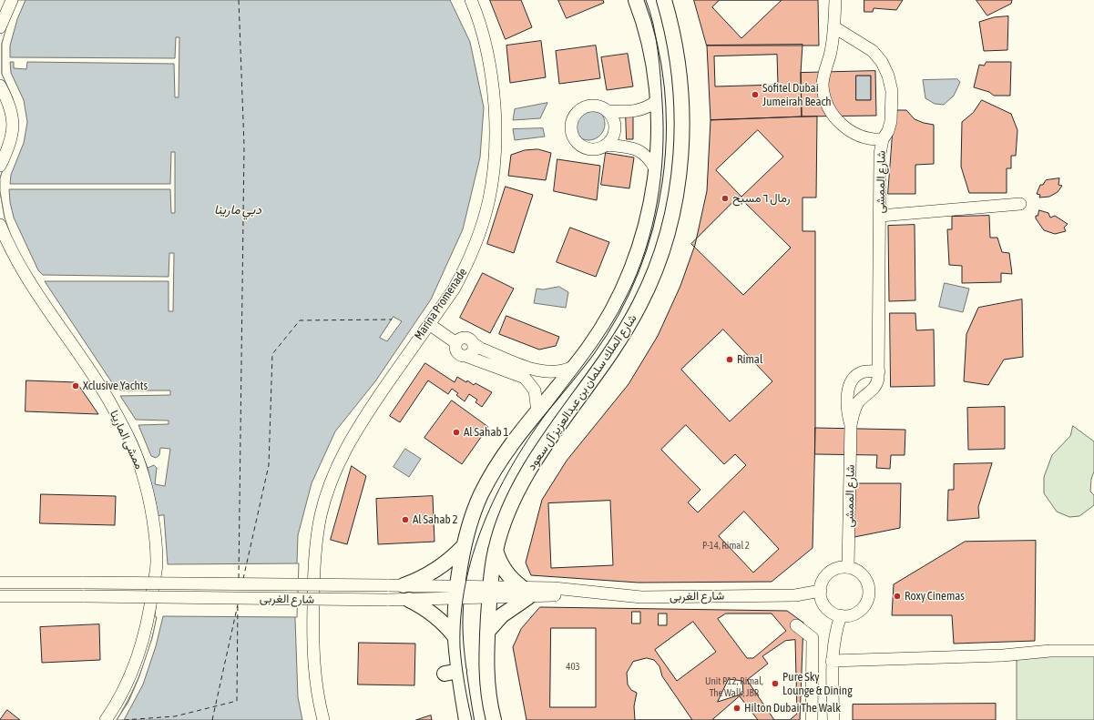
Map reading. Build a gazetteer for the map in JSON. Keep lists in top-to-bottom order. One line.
{"streets":{"main road":["شارع الملك سلمان بن عبدالعزيز آل سعود"],"street":["شارع الممشى","Marina Promenade","ممشى المارينا","شارع الغربى"]},"crossings":[["شارع الممشى","شارع الغربى"],["شارع الملك سلمان بن عبدالعزيز آل سعود","شارع الغربى"]],"water":["دبي مارينا"],"places":["Sofitel Dubai Jumeirah Beach","رمال ٦ مسبح","Rimal","Xclusive Yachts","Al Sahab 1","Al Sahab 2","Roxy Cinemas","Pure Sky Lounge & Dining","Hilton Dubai The Walk"],"house_numbers":["P-14, Rimal 2","403","Unit P12, Rimal, The Walk, JBR"]}
